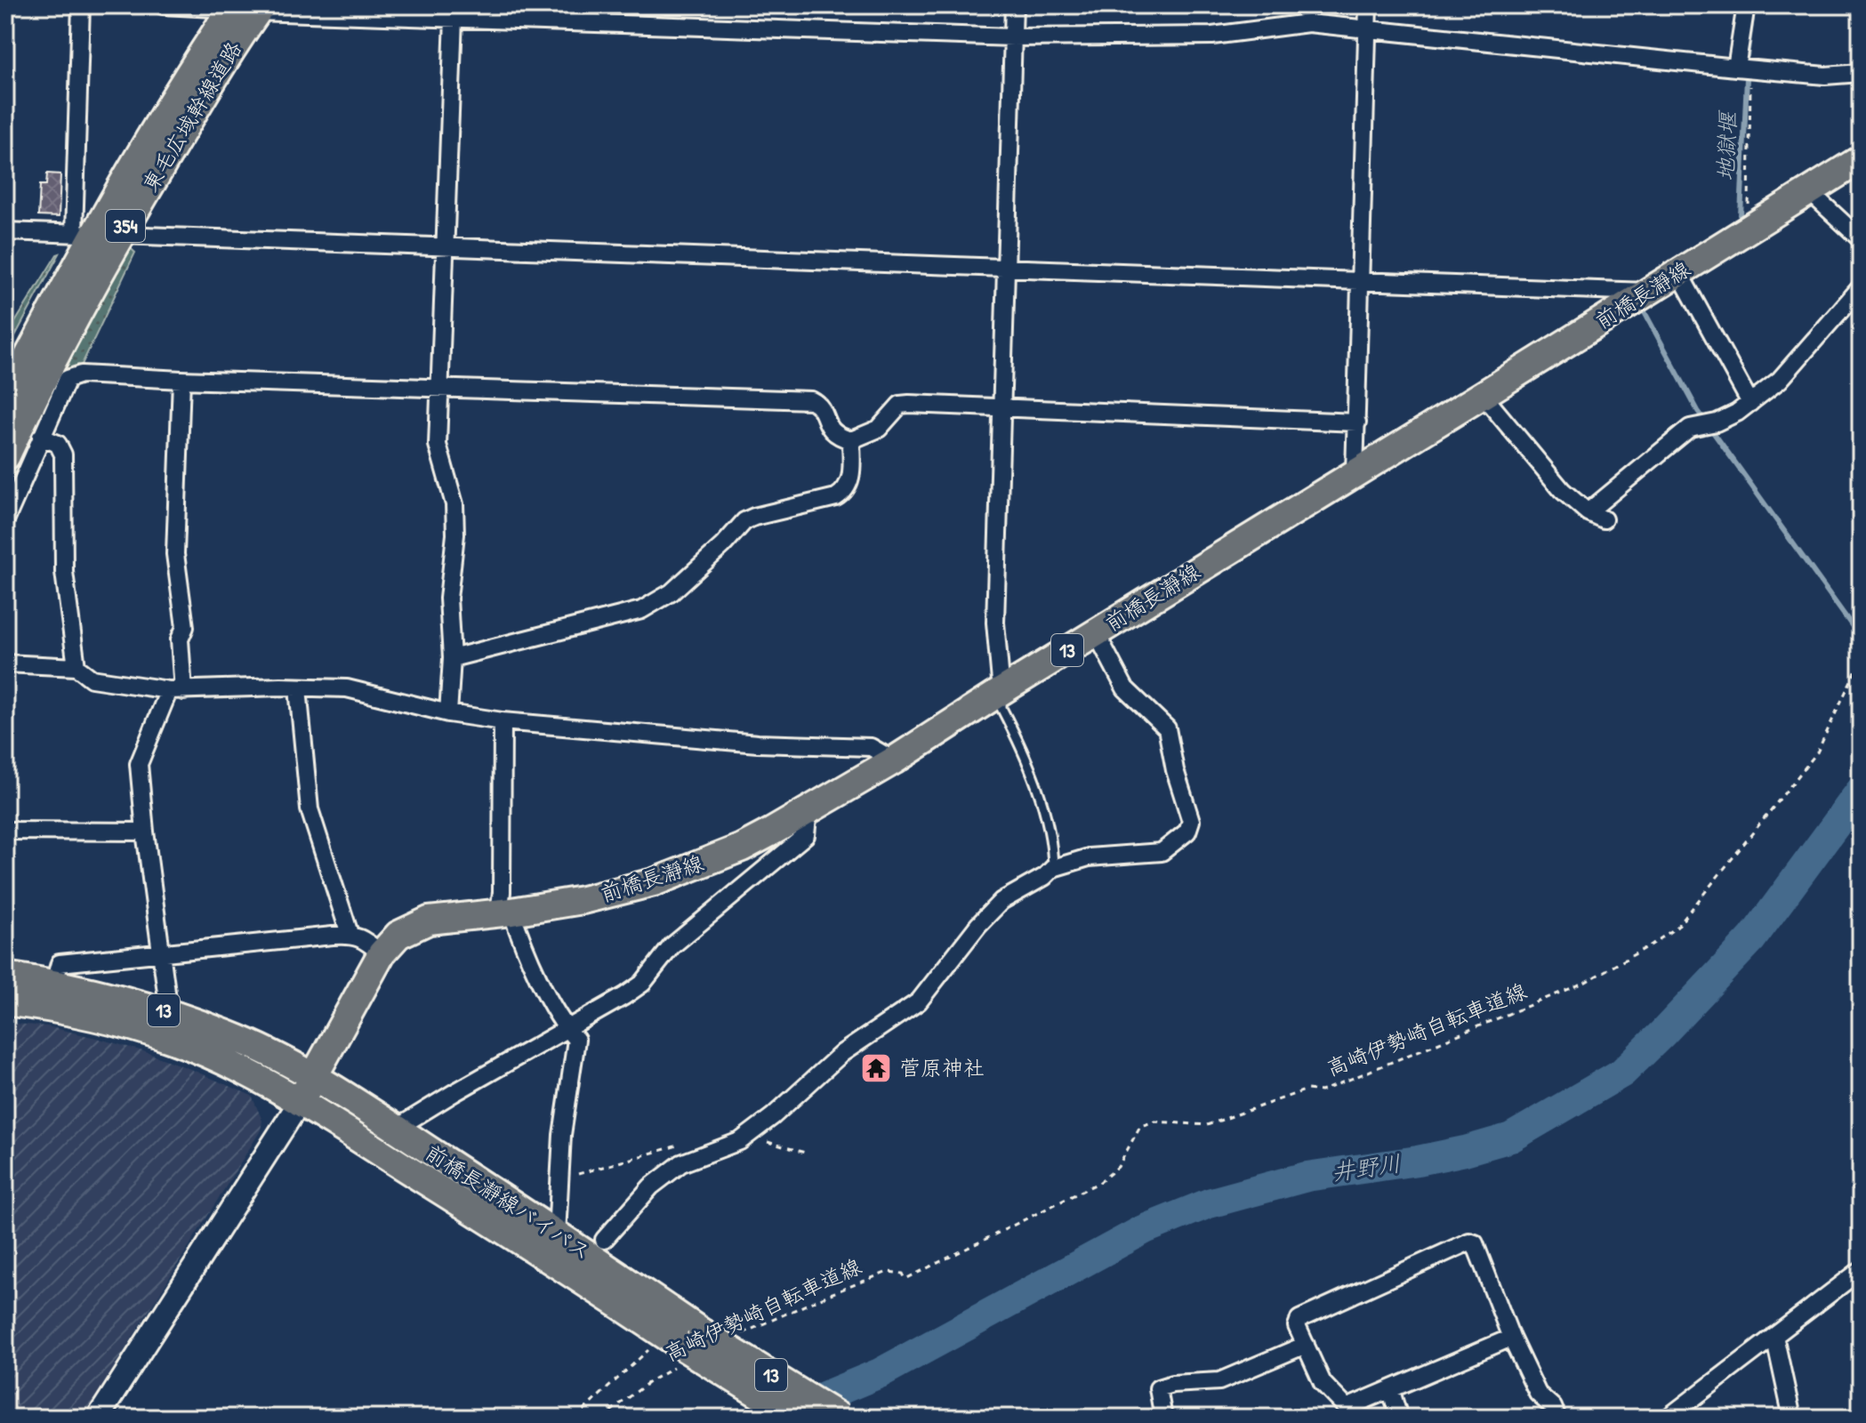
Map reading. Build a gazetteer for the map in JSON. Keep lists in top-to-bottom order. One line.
{"streets":{"highway":["東毛広域幹線道路","354"],"main road":["前橋長瀞線","13","前橋長瀞線バイパス"],"path":["高崎伊勢崎自転車道線"]},"crossings":[["前橋長瀞線","13"],["前橋長瀞線","前橋長瀞線バイパス"],["13","高崎伊勢崎自転車道線"],["13","前橋長瀞線バイパス"],["高崎伊勢崎自転車道線","前橋長瀞線バイパス"]],"water":["地獄堰","井野川"],"places":{"temple":["菅原神社"]}}
